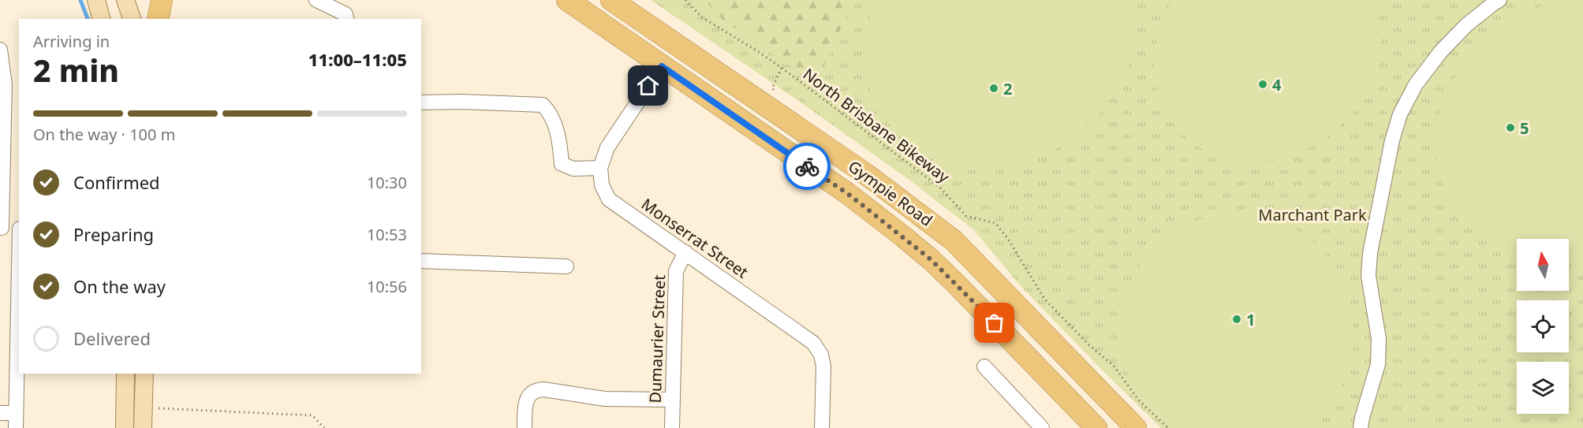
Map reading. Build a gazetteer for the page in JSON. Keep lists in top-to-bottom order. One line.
{"streets":{"highway":["Gympie Road"],"street":["Monserrat Street","Dumaurier Street"],"path":["North Brisbane Bikeway"]},"crossings":[["Monserrat Street","Dumaurier Street"]],"parks":["Marchant Park"],"places":["4","2","5","1"],"north":"top","page":{"heading":["2 min","Arriving in","11:00–11:05"],"bar":"On the way · 100 m","list":[["Confirmed","10:30"],["Preparing","10:53"],["On the way","10:56"],"Delivered"]}}
